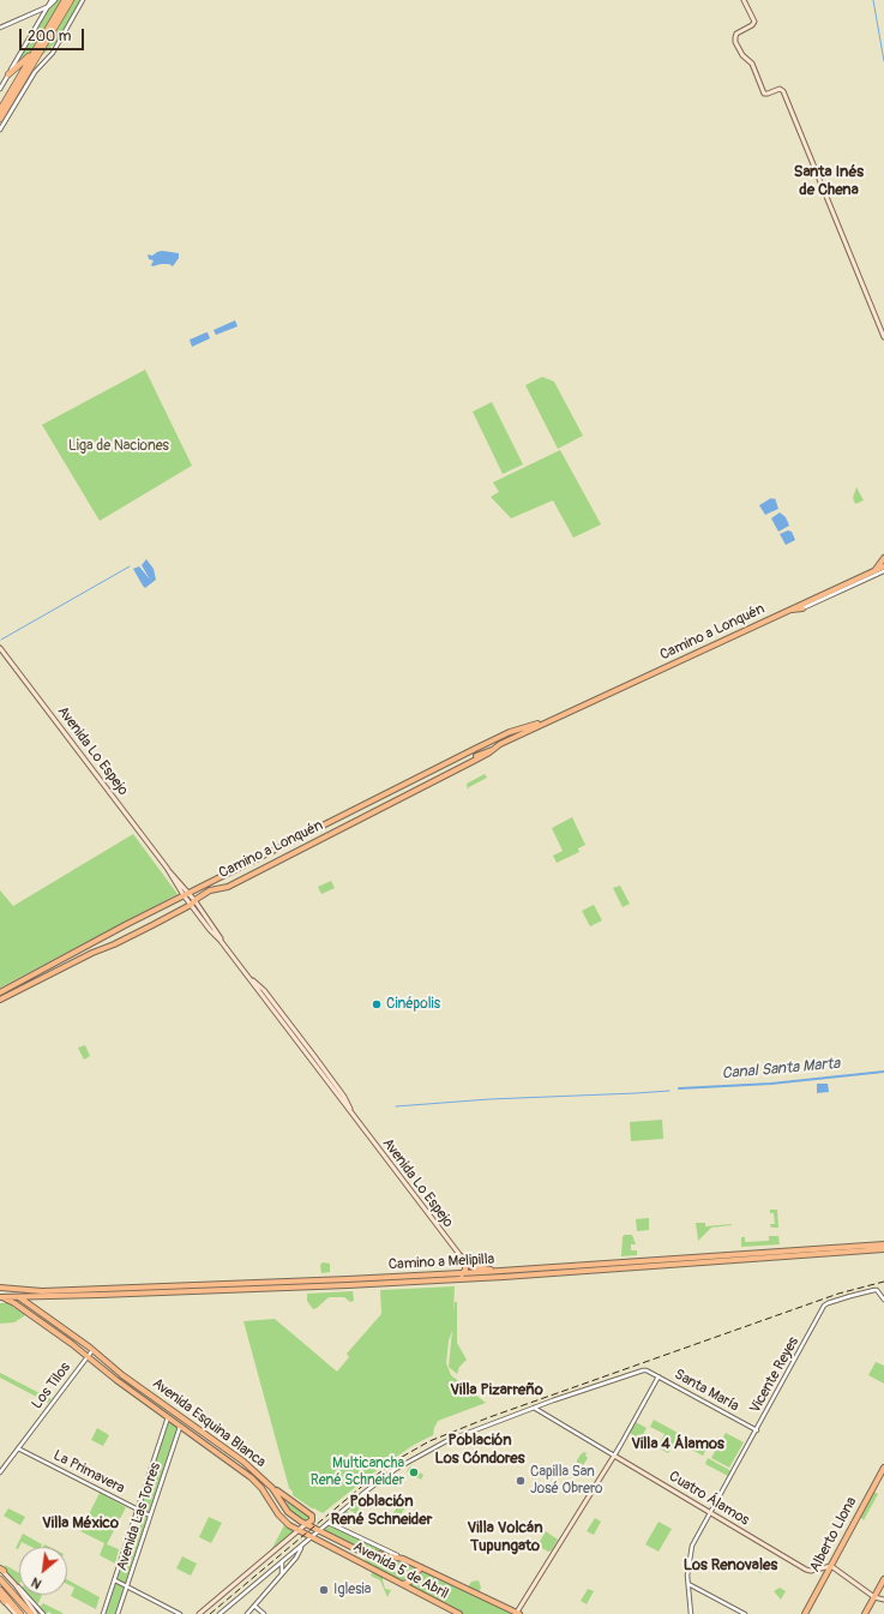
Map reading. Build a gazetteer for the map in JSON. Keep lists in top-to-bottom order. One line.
{"streets":{"main road":["Camino a Lonquén","Avenida Lo Espejo","Camino a Melipilla","Avenida Esquina Blanca","Cuatro Álamos","Alberto Llona","Avenida 5 de Abril"],"street":["Vicente Reyes","Los Tilos","Santa María","La Primavera","Avenida Las Torres"]},"crossings":[["Camino a Lonquén","Avenida Lo Espejo"],["Camino a Melipilla","Avenida Esquina Blanca"],["Vicente Reyes","Santa María"],["Vicente Reyes","Cuatro Álamos"],["Los Tilos","Avenida Esquina Blanca"],["Los Tilos","La Primavera"],["Santa María","Cuatro Álamos"],["Avenida Esquina Blanca","Avenida Las Torres"],["Avenida Esquina Blanca","Avenida 5 de Abril"],["La Primavera","Avenida Las Torres"],["Cuatro Álamos","Alberto Llona"]],"districts":["Santa Inés de Chena","Villa Pizarreño","Población Los Cóndores","Villa 4 Álamos","Población René Schneider","Villa México","Villa Volcán Tupungato","Los Renovales"],"water":["Canal Santa Marta"],"parks":["Liga de Naciones"],"places":["Cinépolis","Multicancha René Schneider","Capilla San José Obrero","Iglesia"],"scale_bar":"200 m","north":"bottom left"}
